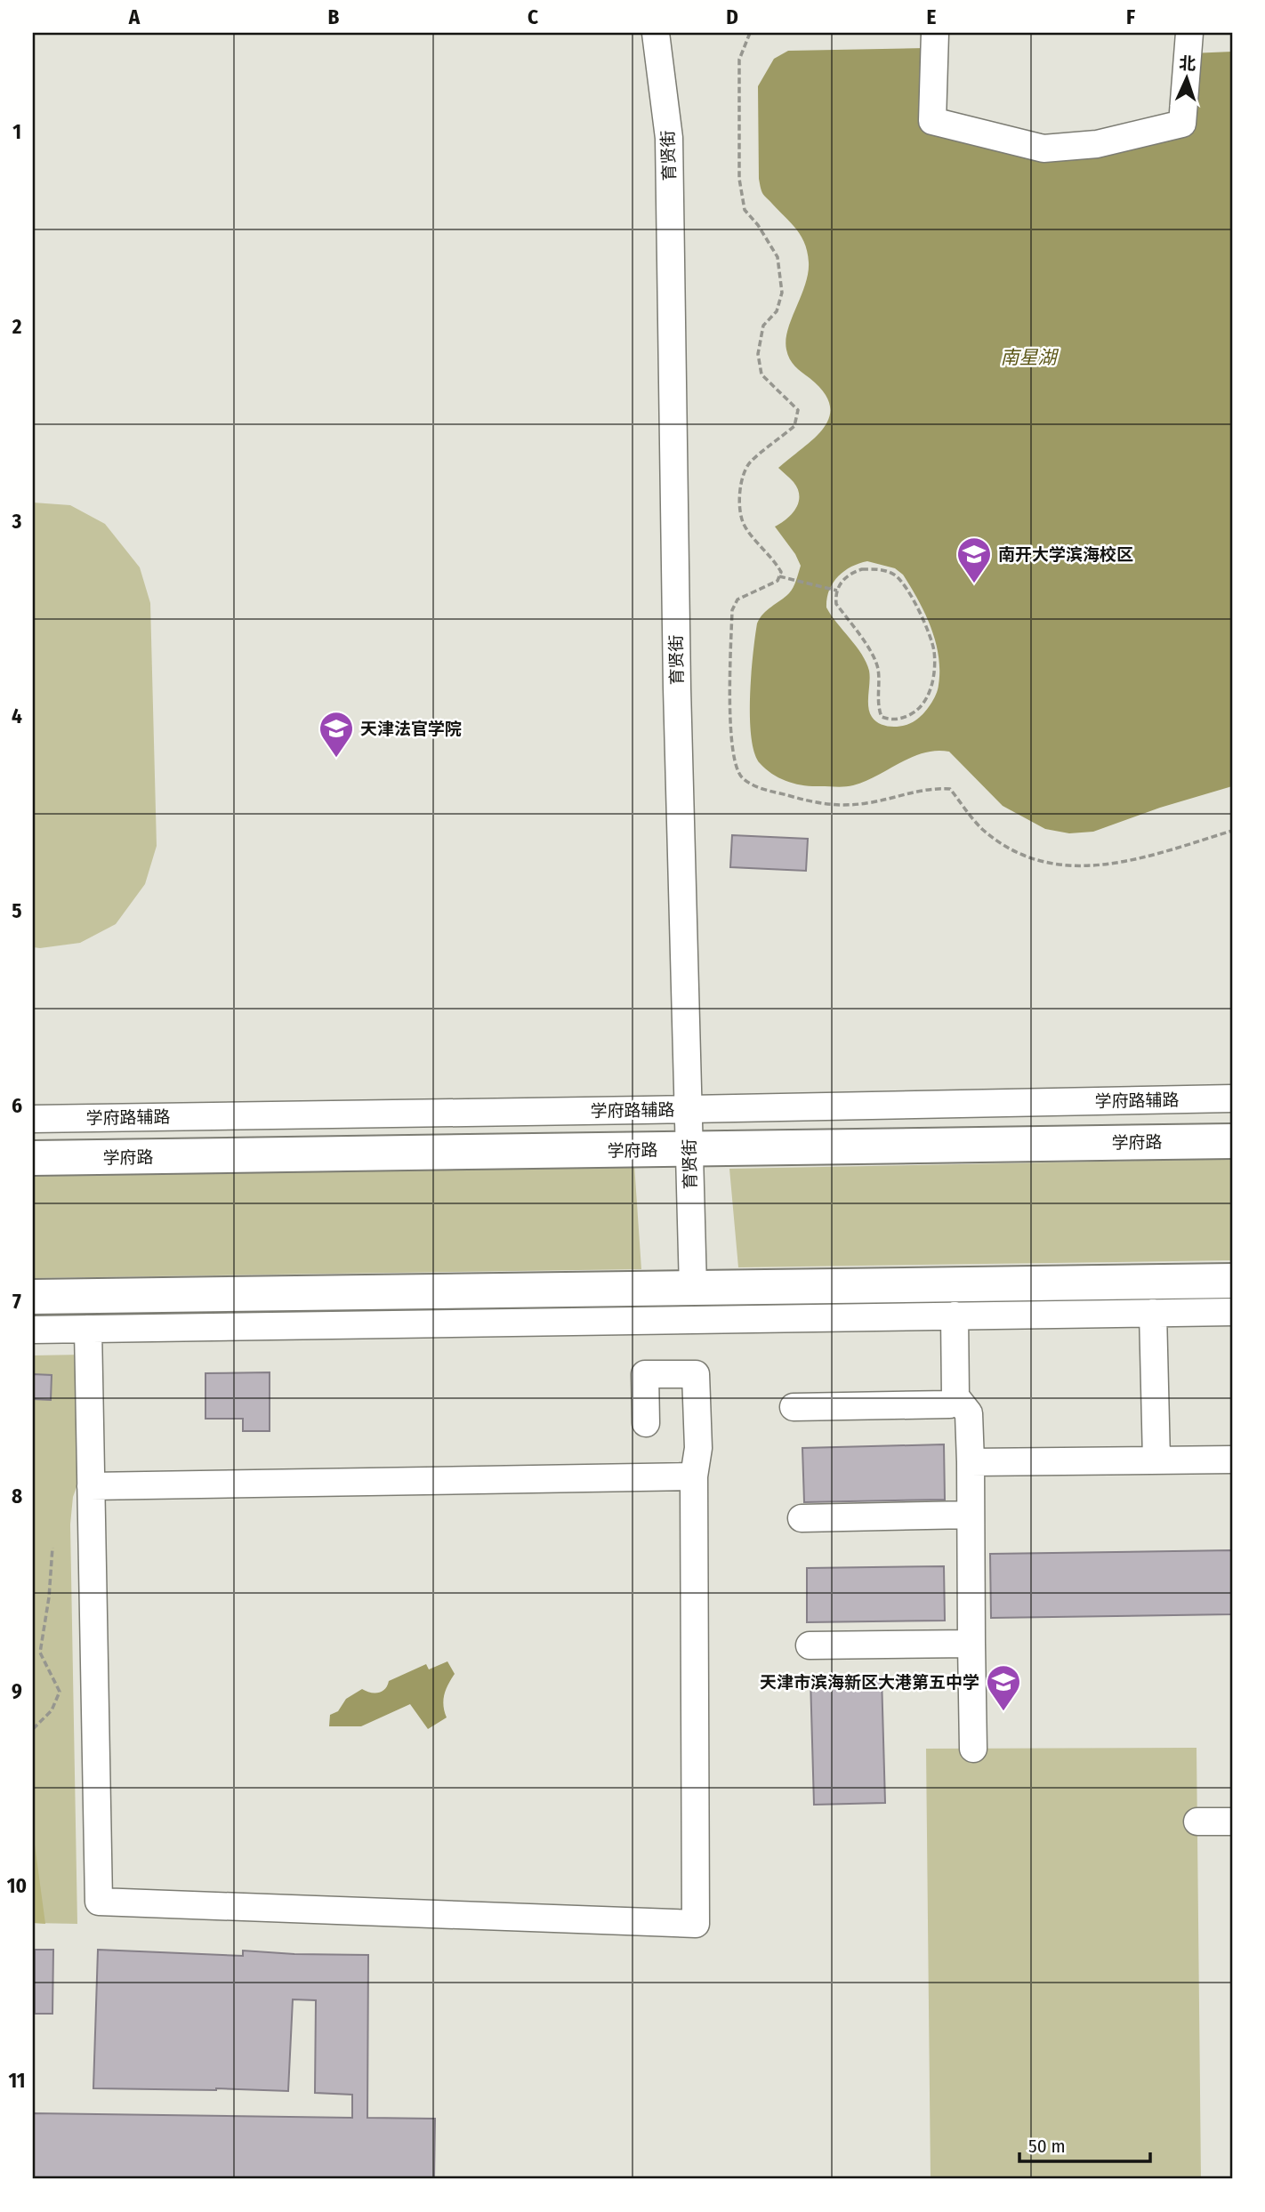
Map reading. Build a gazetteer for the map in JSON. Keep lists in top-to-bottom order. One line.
{"streets":{"highway":["学府路"],"street":["育贤街","学府路辅路"]},"crossings":[["育贤街","学府路辅路"],["育贤街","学府路"]],"water":["南星湖"],"places":{"school or university":["南开大学滨海校区","天津法官学院","天津市滨海新区大港第五中学"]},"scale_bar":"50 m","north":"top","grid":{"columns":["A","B","C","D","E","F"],"rows":["1","2","3","4","5","6","7","8","9","10","11"]}}
